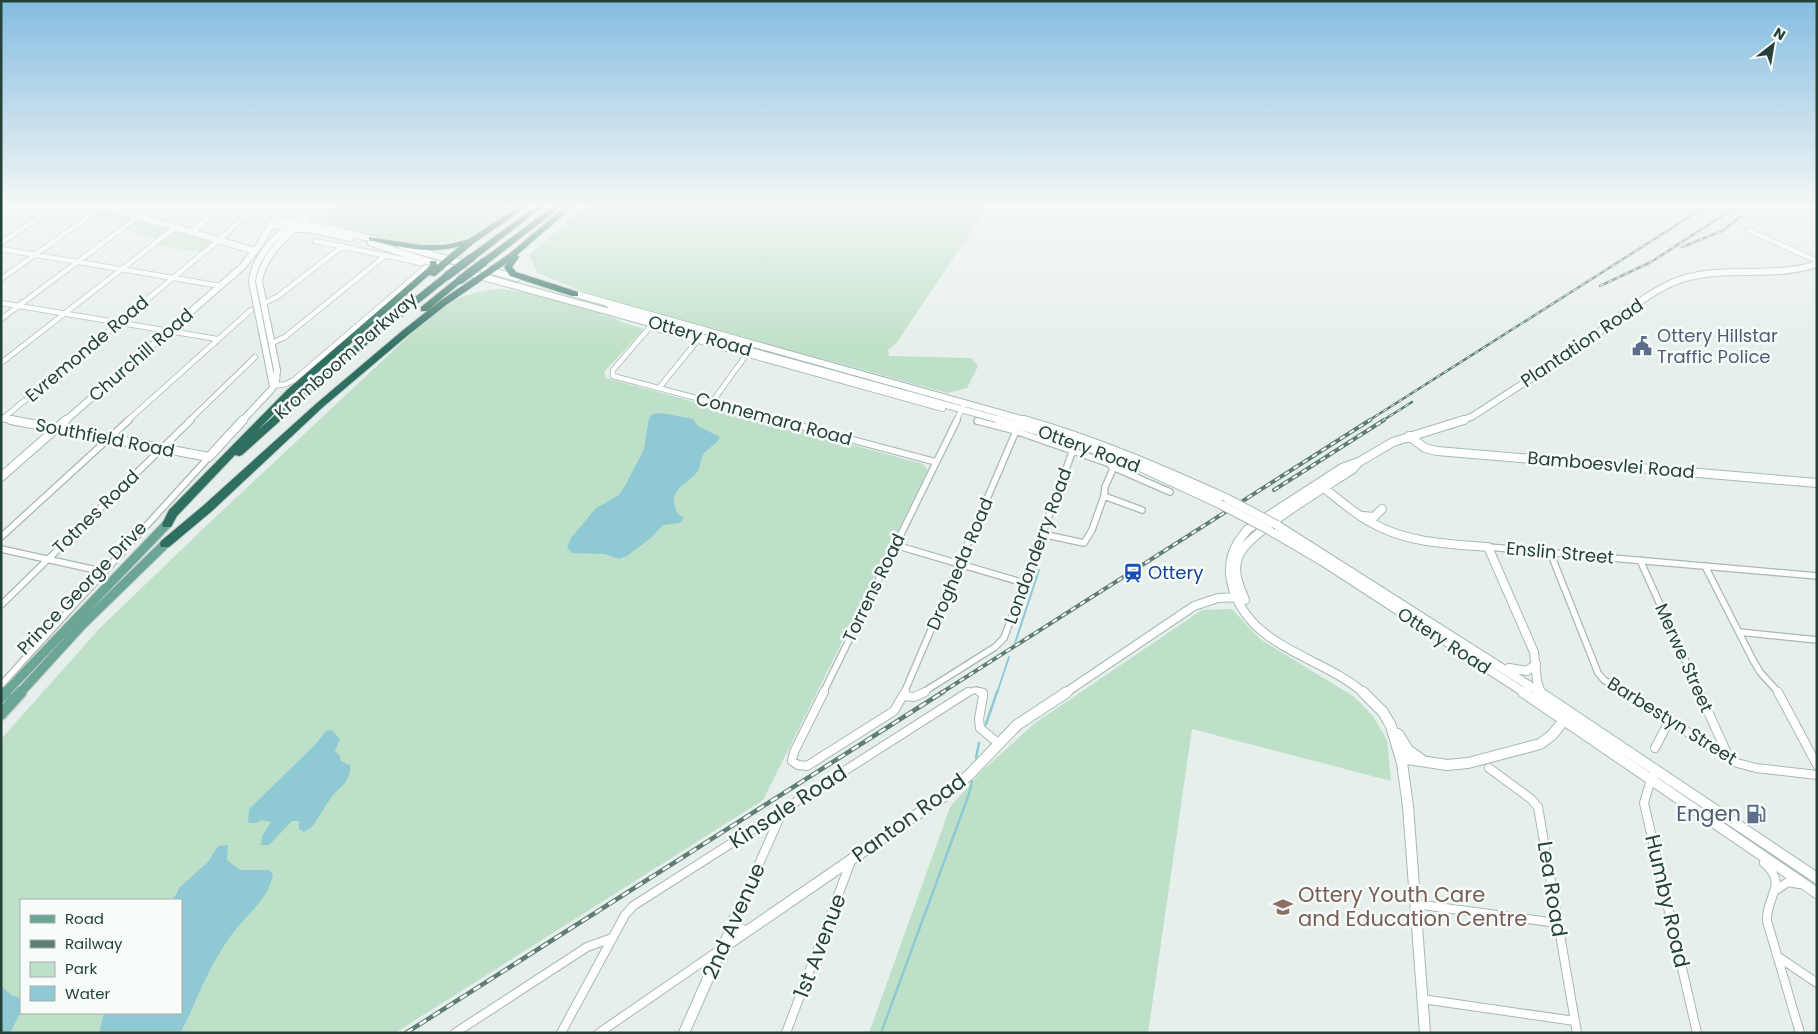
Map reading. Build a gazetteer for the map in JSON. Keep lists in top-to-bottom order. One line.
{"streets":{"highway":["Kromboom Parkway"],"main road":["Prince George Drive"],"street":["Ottery Road","Plantation Road","Evremonde Road","Churchill Road","Connemara Road","Southfield Road","Bamboesvlei Road","Totnes Road","Londonderry Road","Enslin Street","Drogheda Road","Torrens Road","Merwe Street","Barbestyn Street","Kinsale Road","Panton Road","Lea Road","Humby Road","2nd Avenue","1st Avenue"]},"crossings":[["Ottery Road","Connemara Road"],["Ottery Road","Torrens Road"],["Ottery Road","Humby Road"],["Plantation Road","Bamboesvlei Road"],["Plantation Road","Enslin Street"],["Plantation Road","Panton Road"],["Evremonde Road","Southfield Road"],["Churchill Road","Southfield Road"],["Kromboom Parkway","Prince George Drive"],["Connemara Road","Torrens Road"],["Southfield Road","Totnes Road"],["Londonderry Road","Drogheda Road"],["Enslin Street","Merwe Street"],["Enslin Street","Barbestyn Street"],["Drogheda Road","Torrens Road"],["Merwe Street","Barbestyn Street"],["Kinsale Road","Panton Road"],["Kinsale Road","2nd Avenue"],["Panton Road","2nd Avenue"],["Panton Road","1st Avenue"]],"places":{"public building":["Ottery Hillstar Traffic Police"],"station":["Ottery"],"fuel station":["Engen"],"school or university":["Ottery Youth Care and Education Centre"]},"legend":["Road","Railway","Park","Water"],"north":"top right"}
